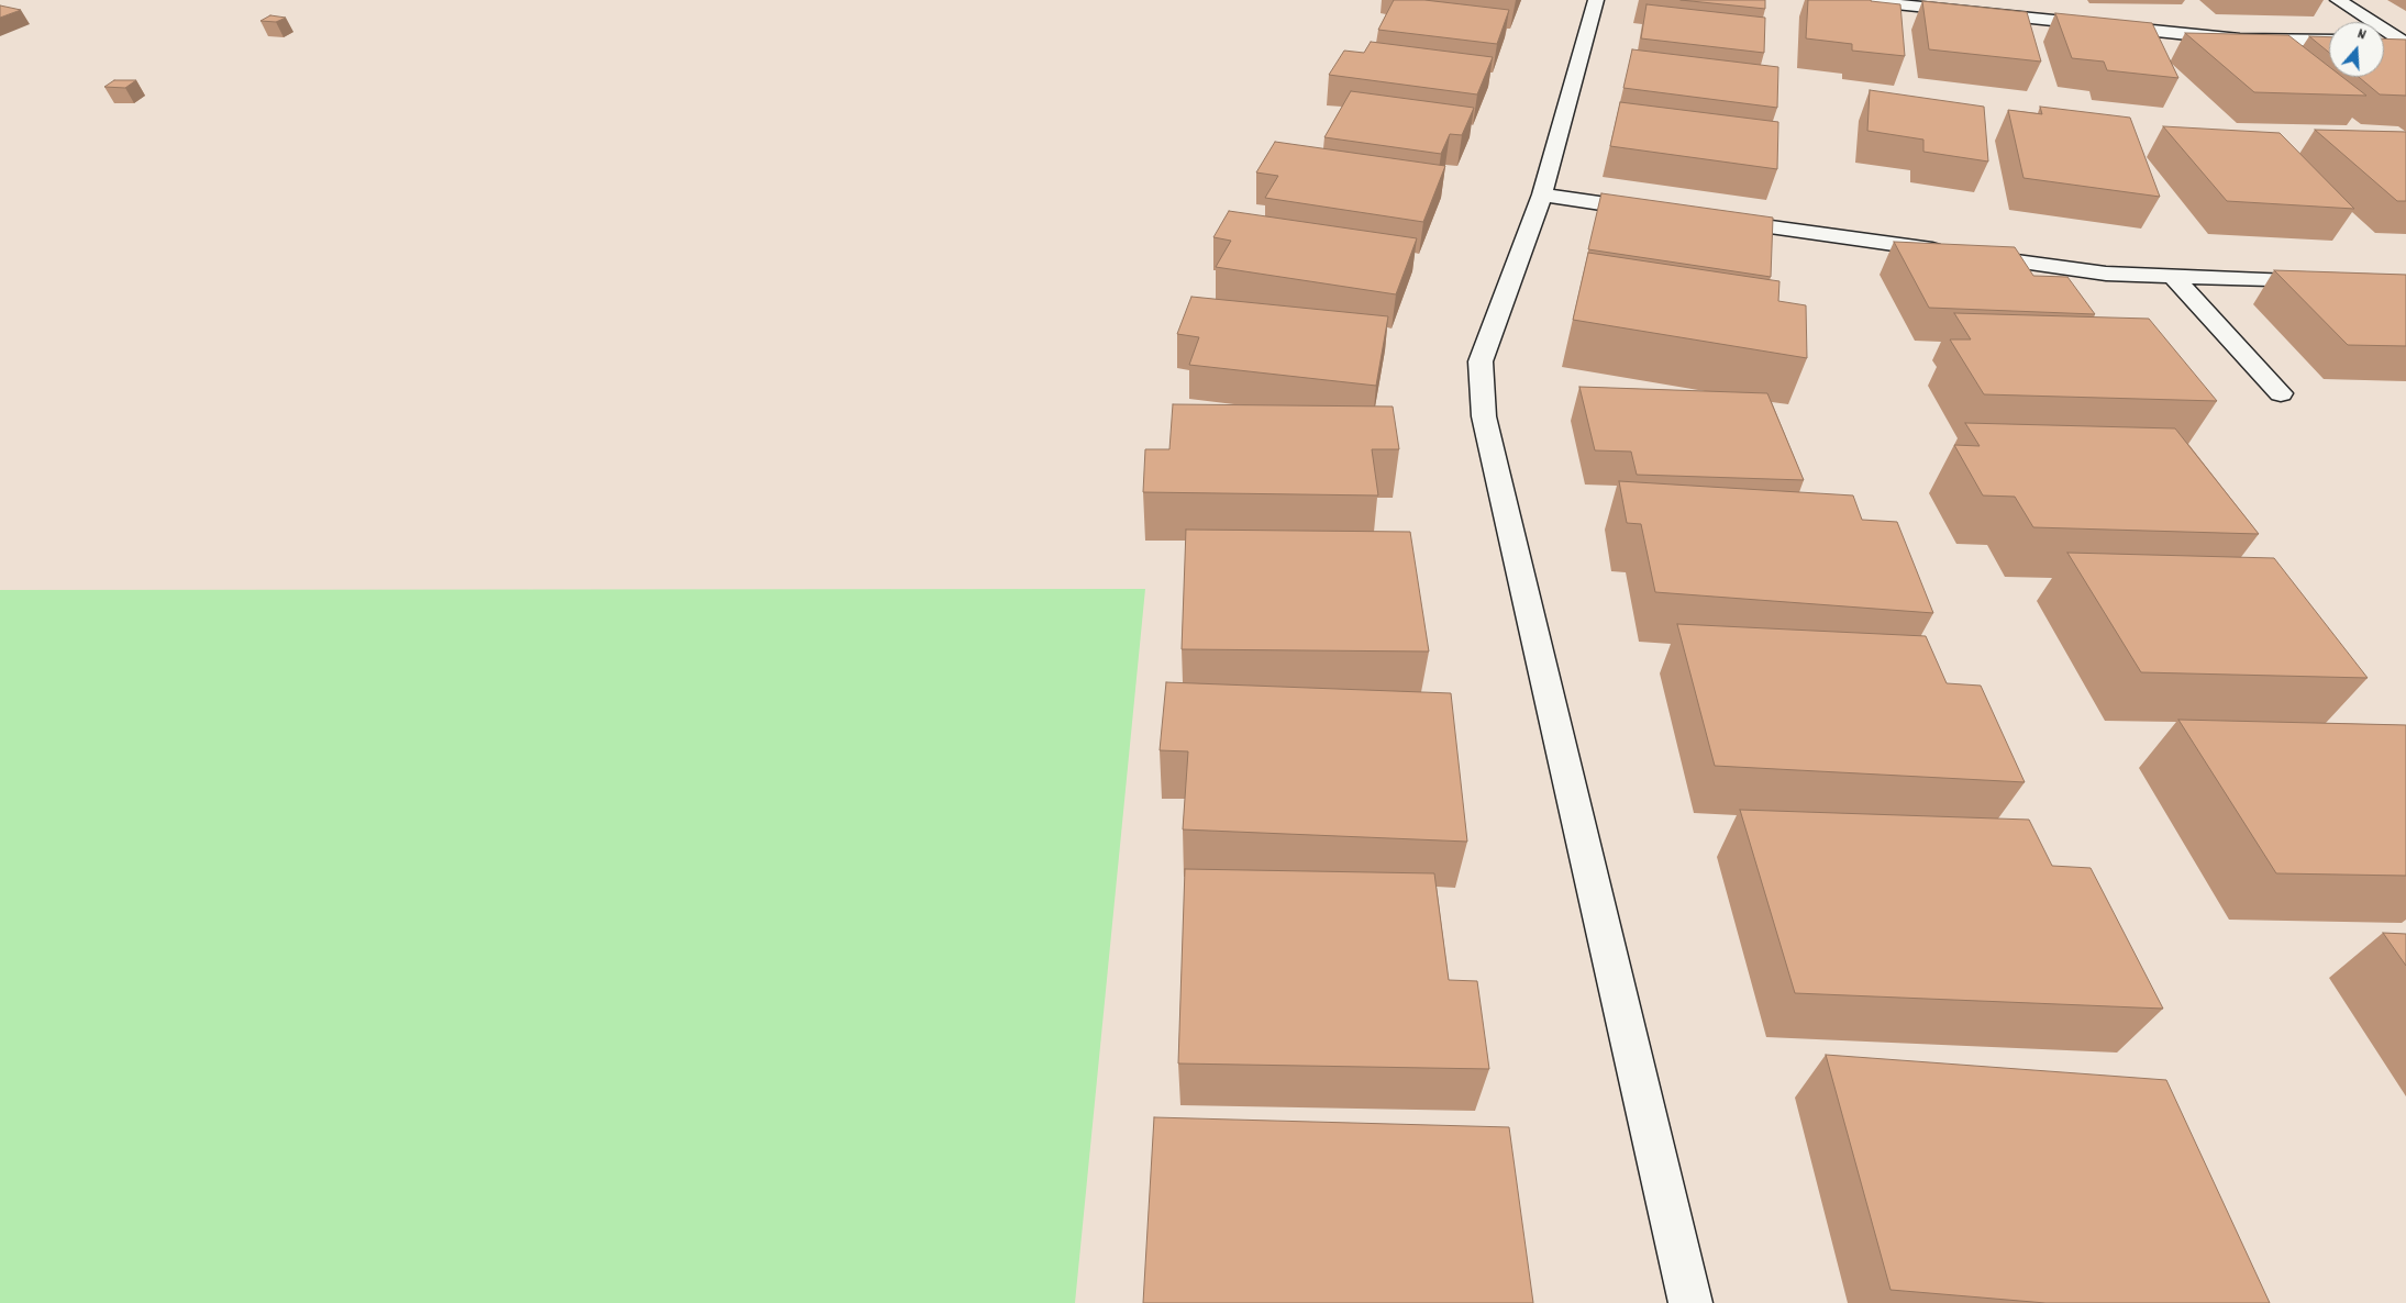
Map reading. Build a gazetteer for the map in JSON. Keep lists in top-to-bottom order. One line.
{"north":"top"}
